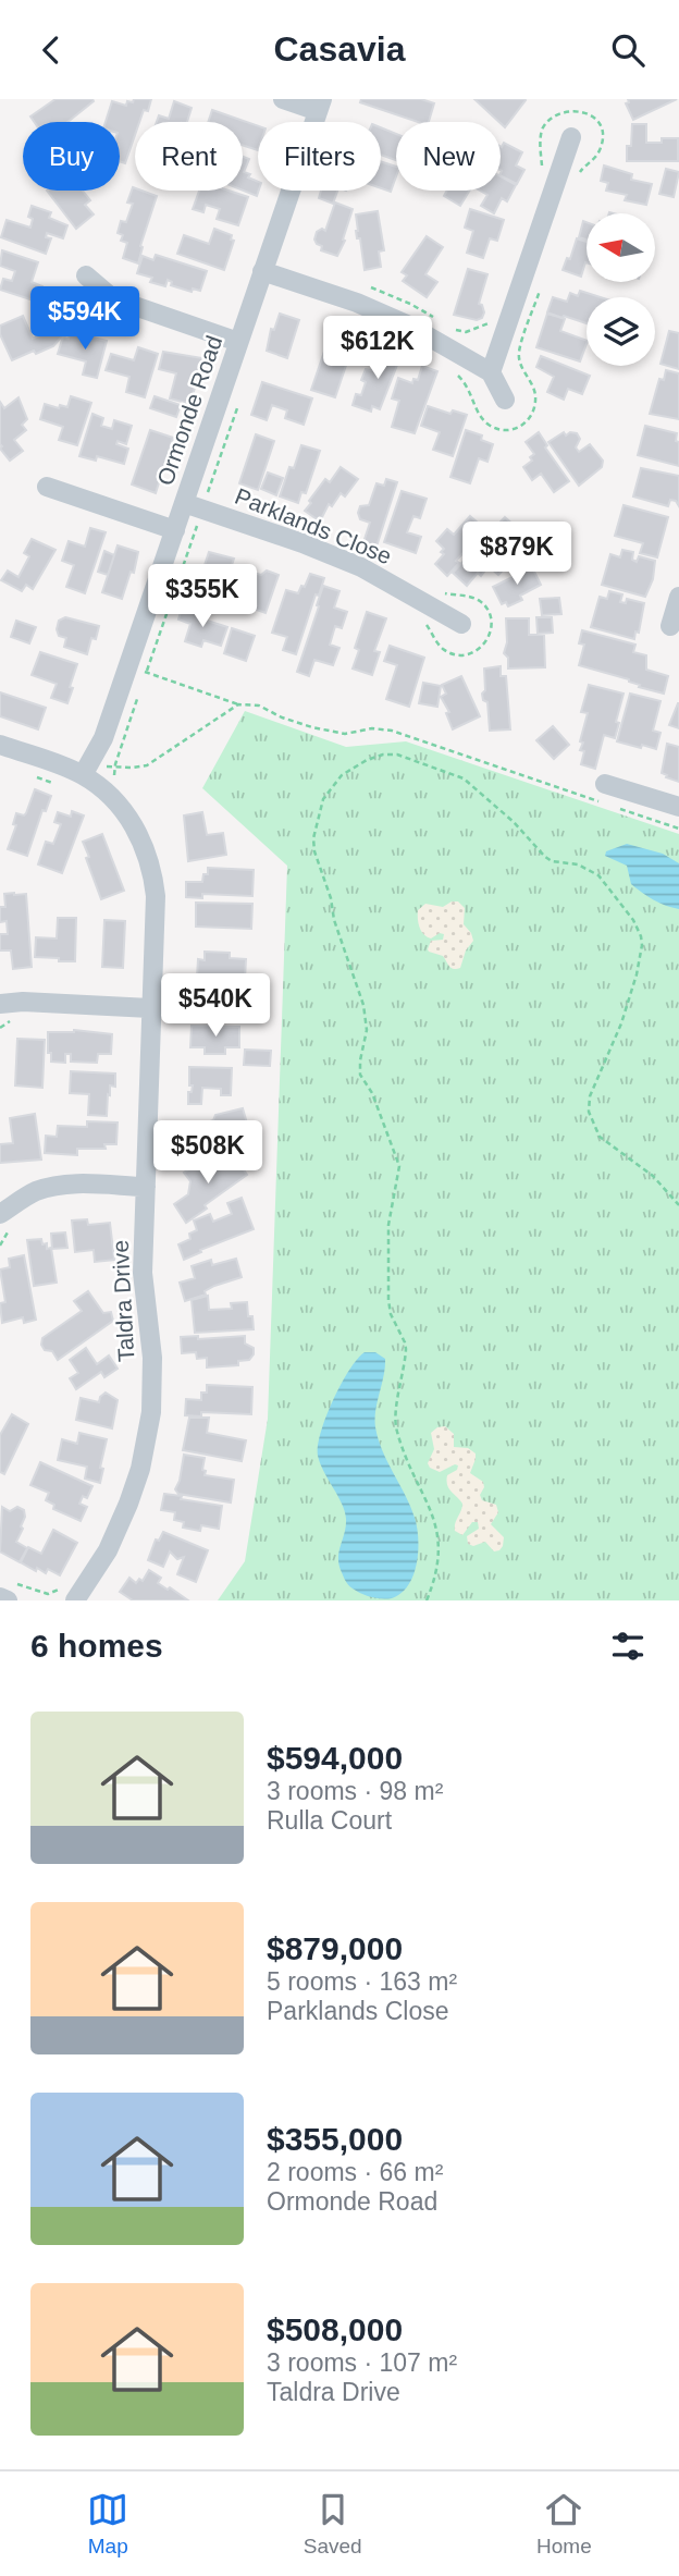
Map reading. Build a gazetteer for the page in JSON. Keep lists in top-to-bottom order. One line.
{"streets":{"street":["Ormonde Road","Parklands Close","Taldra Drive"]},"crossings":[["Ormonde Road","Parklands Close"],["Ormonde Road","Taldra Drive"]],"north":"left","page":{"header":"Casavia","chip":["Buy","Rent","Filters","New"],"price":["$594K","$612K","$879K","$355K","$540K","$508K"],"heading":"6 homes","list":[{"name":"$594,000","note":"3 rooms · 98 m² · Rulla Court"},{"name":"$879,000","note":"5 rooms · 163 m² · Parklands Close"},{"name":"$355,000","note":"2 rooms · 66 m² · Ormonde Road"},{"name":"$508,000","note":"3 rooms · 107 m² · Taldra Drive"}],"tabs":["Map","Saved","Home"]}}
